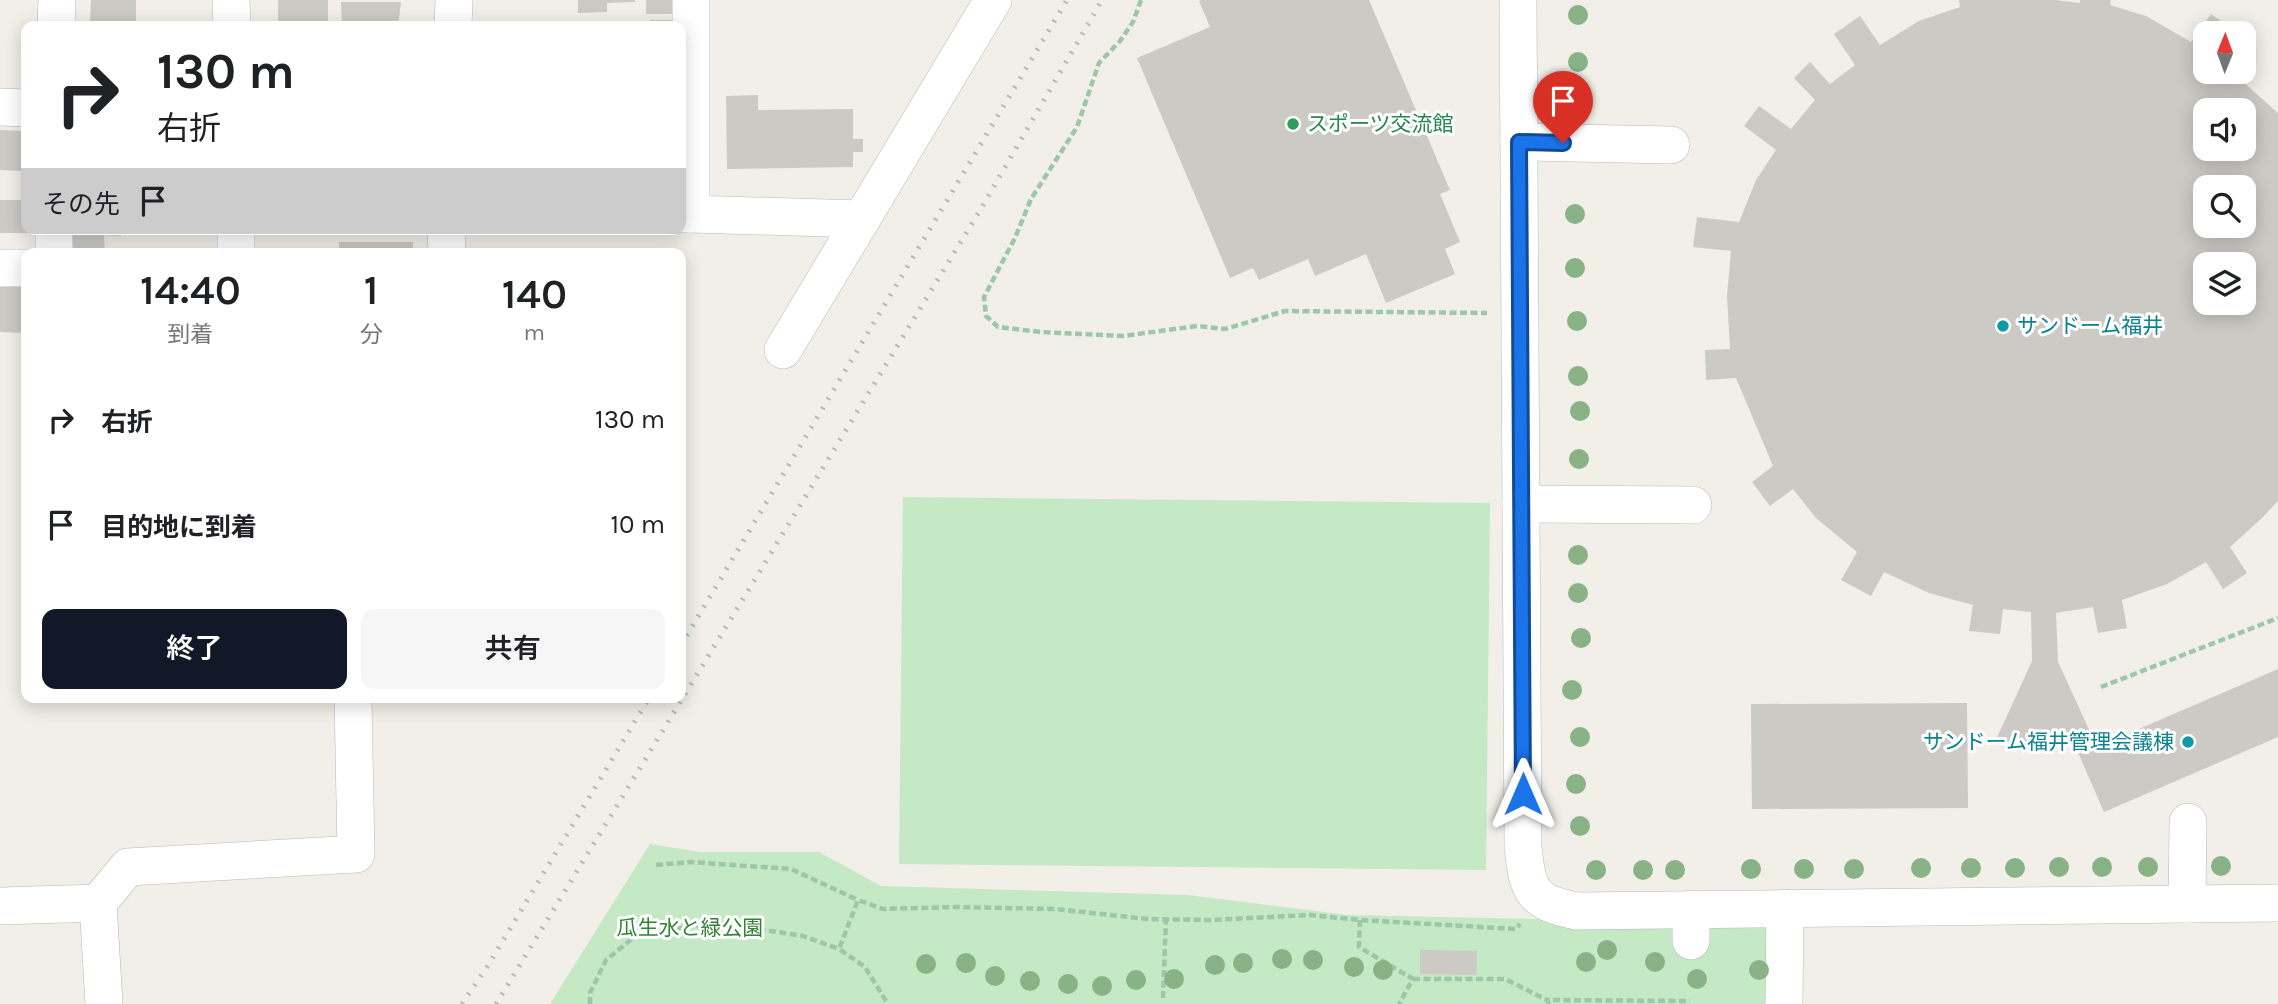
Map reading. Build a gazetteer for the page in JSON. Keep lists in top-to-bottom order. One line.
{"parks":["瓜生水と緑公園"],"places":["スポーツ交流館","サンドーム福井","サンドーム福井管理会議棟"],"north":"top","page":{"turn":["130 m","右折"],"then":"その先","eta":["14:40","到着","1","分","140","m"],"list":[{"name":"右折","value":"130 m"},{"name":"目的地に到着","value":"10 m"}],"buttons":["終了","共有"]}}
